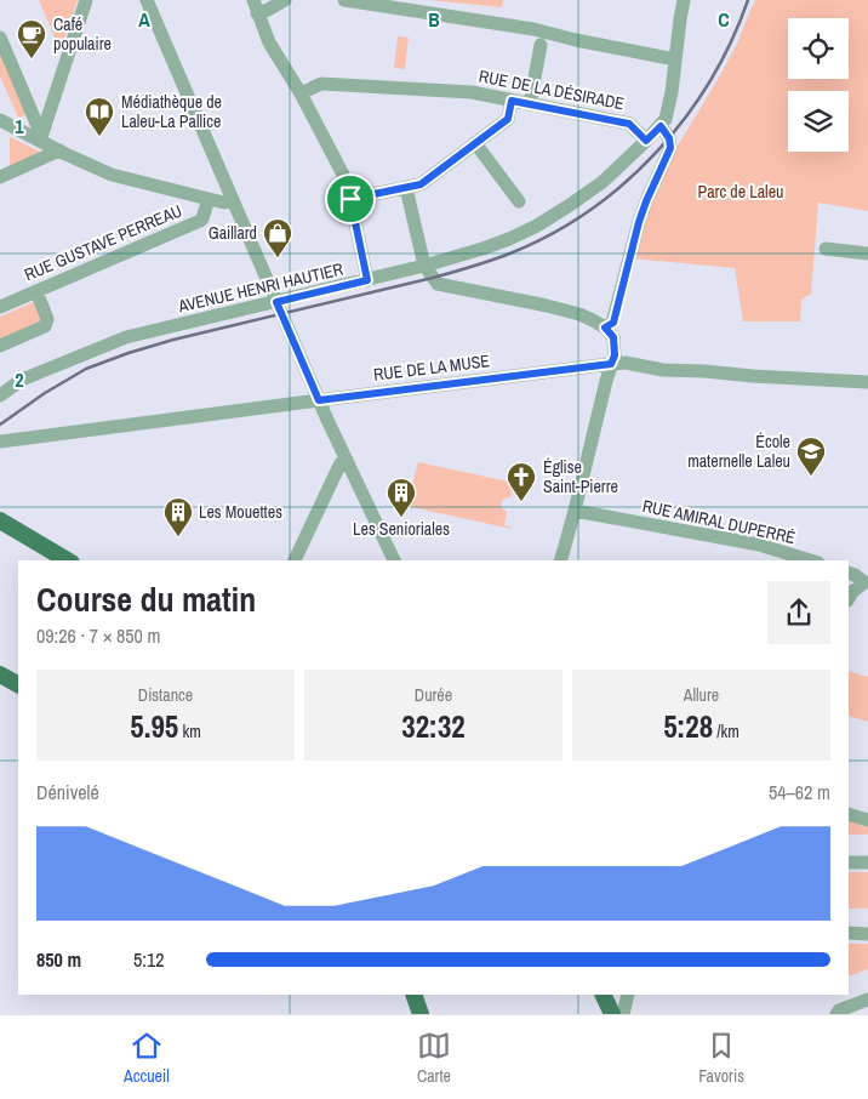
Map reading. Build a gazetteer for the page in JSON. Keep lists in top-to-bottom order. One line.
{"streets":{"street":["RUE DE LA DÉSIRADE","RUE GUSTAVE PERREAU","AVENUE HENRI HAUTIER","RUE DE LA MUSE","RUE AMIRAL DUPERRÉ"]},"crossings":[["RUE DE LA DÉSIRADE","AVENUE HENRI HAUTIER"]],"parks":["Parc de Laleu"],"places":{"cafe":["Café populaire"],"library":["Médiathèque de Laleu-La Pallice"],"shop":["Gaillard"],"school or university":["École maternelle Laleu"],"church":["Église Saint-Pierre"],"building":["Les Senioriales","Les Mouettes"]},"page":{"heading":["Course du matin","09:26 · 7 × 850 m"],"stats":[["Distance","5.95 km"],["Durée","32:32"],["Allure","5:28 /km"]],"chart":["Dénivelé","54–62 m"],"list":[{"name":"850 m","note":"5:12"}],"tabs":["Accueil","Carte","Favoris"]},"grid":{"columns":["A","B","C"],"rows":["1","2"]}}
